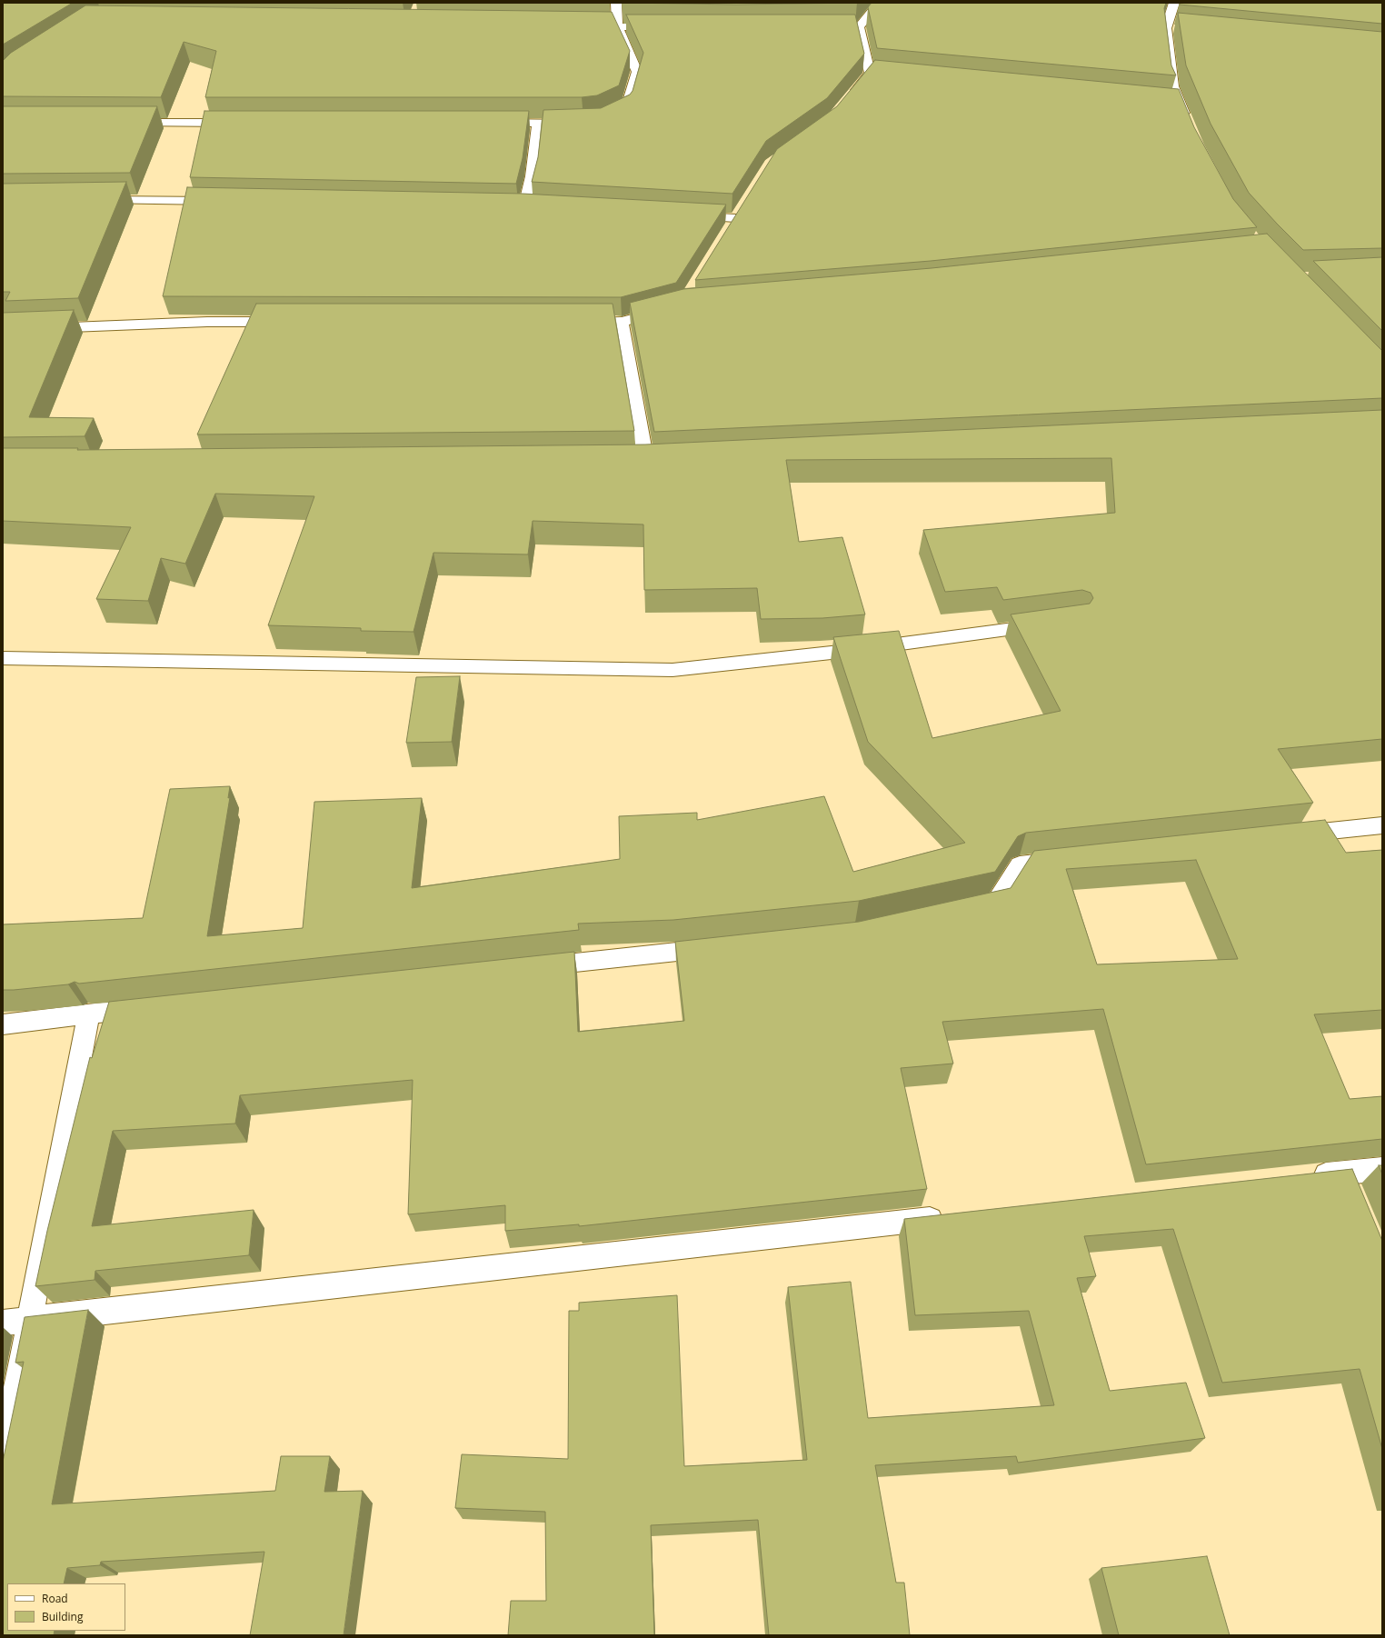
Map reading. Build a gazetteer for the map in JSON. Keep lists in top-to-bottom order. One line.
{"legend":["Road","Building"]}
